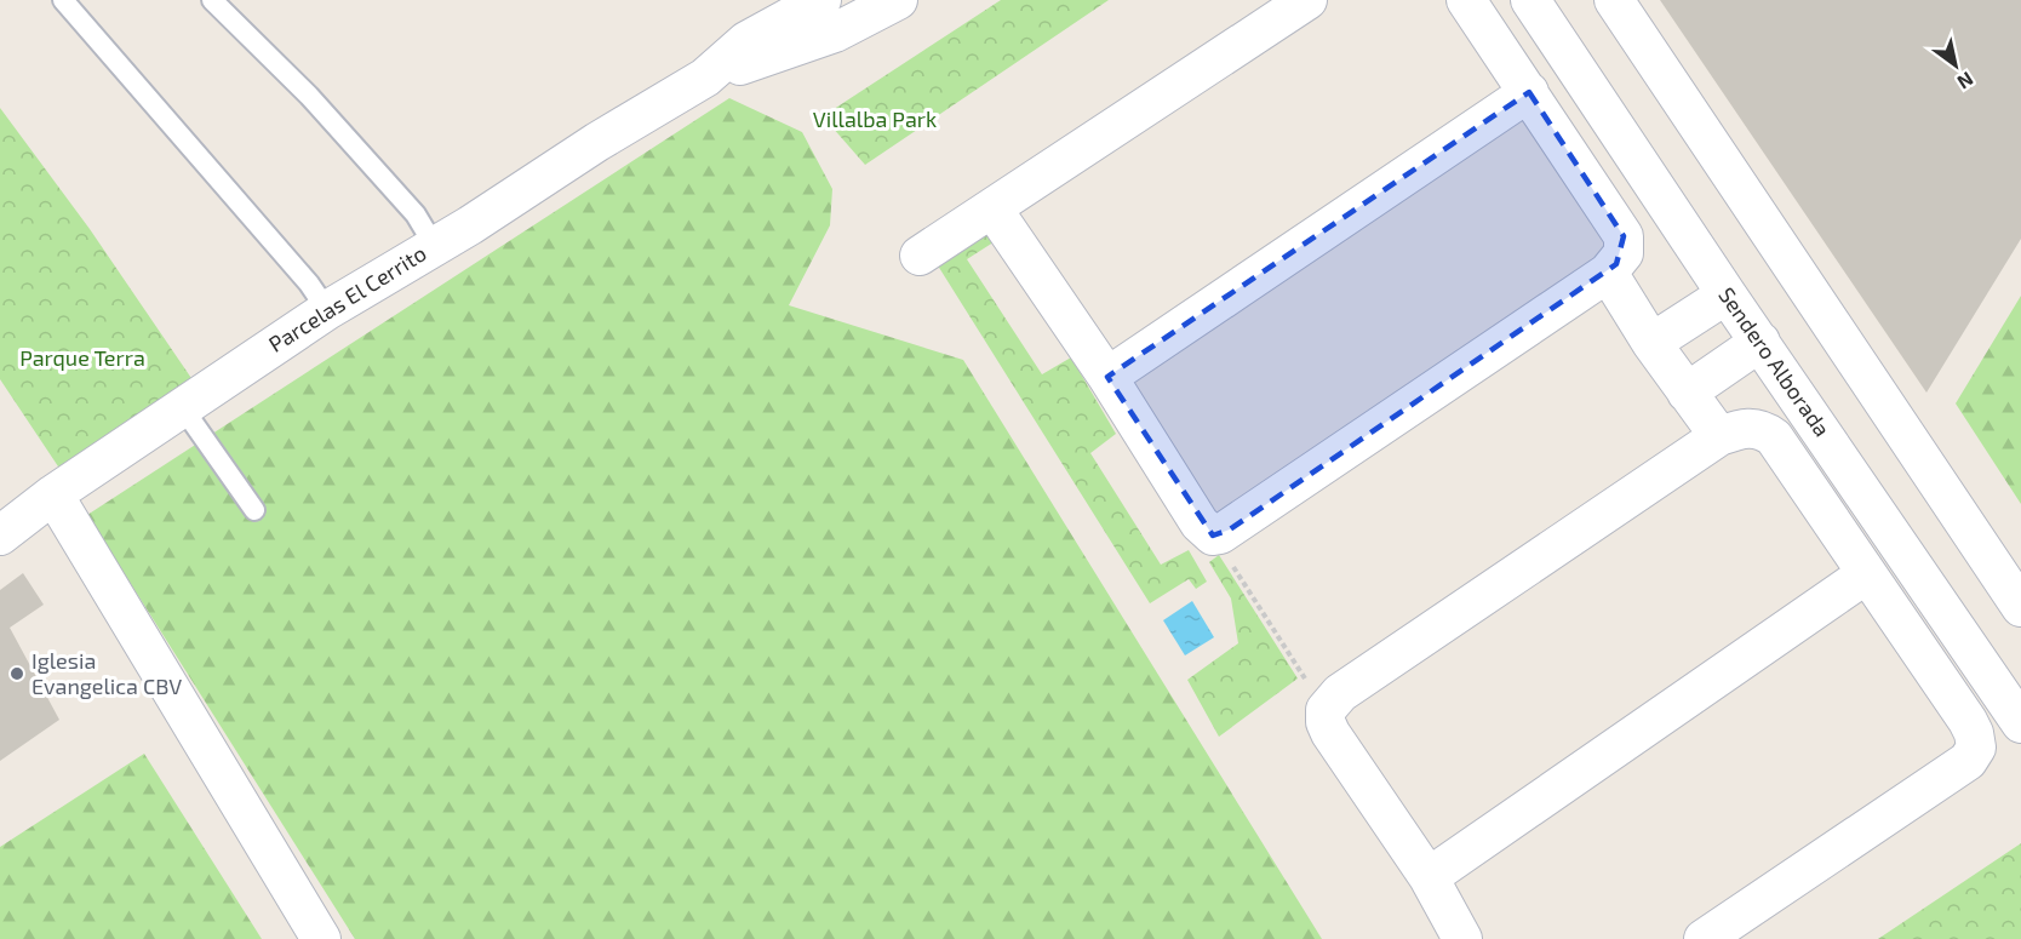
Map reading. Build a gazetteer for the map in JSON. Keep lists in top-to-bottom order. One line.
{"streets":{"street":["Parcelas El Cerrito","Sendero Alborada"]},"parks":["Villalba Park","Parque Terra"],"places":["Iglesia Evangelica CBV"],"north":"bottom right"}
